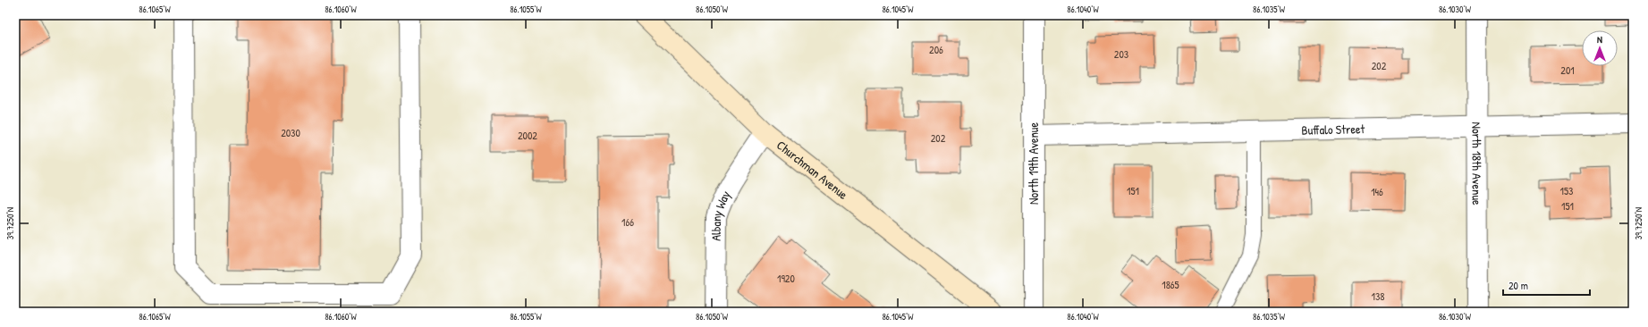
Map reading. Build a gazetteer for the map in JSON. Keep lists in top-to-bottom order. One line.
{"streets":{"main road":["Churchman Avenue"],"street":["Buffalo Street","North 19th Avenue","North 18th Avenue","Albany Way"]},"crossings":[["Buffalo Street","North 19th Avenue"],["Buffalo Street","North 18th Avenue"],["Churchman Avenue","Albany Way"]],"house_numbers":["206","203","202","201","2030","2002","202","151","153","146","151","166","1920","1865","138"],"scale_bar":"20 m","north":"top","coordinates":["86.1065°W","86.1060°W","86.1055°W","86.1050°W","86.1045°W","86.1040°W","86.1035°W","86.1030°W","39.7250°N"]}
